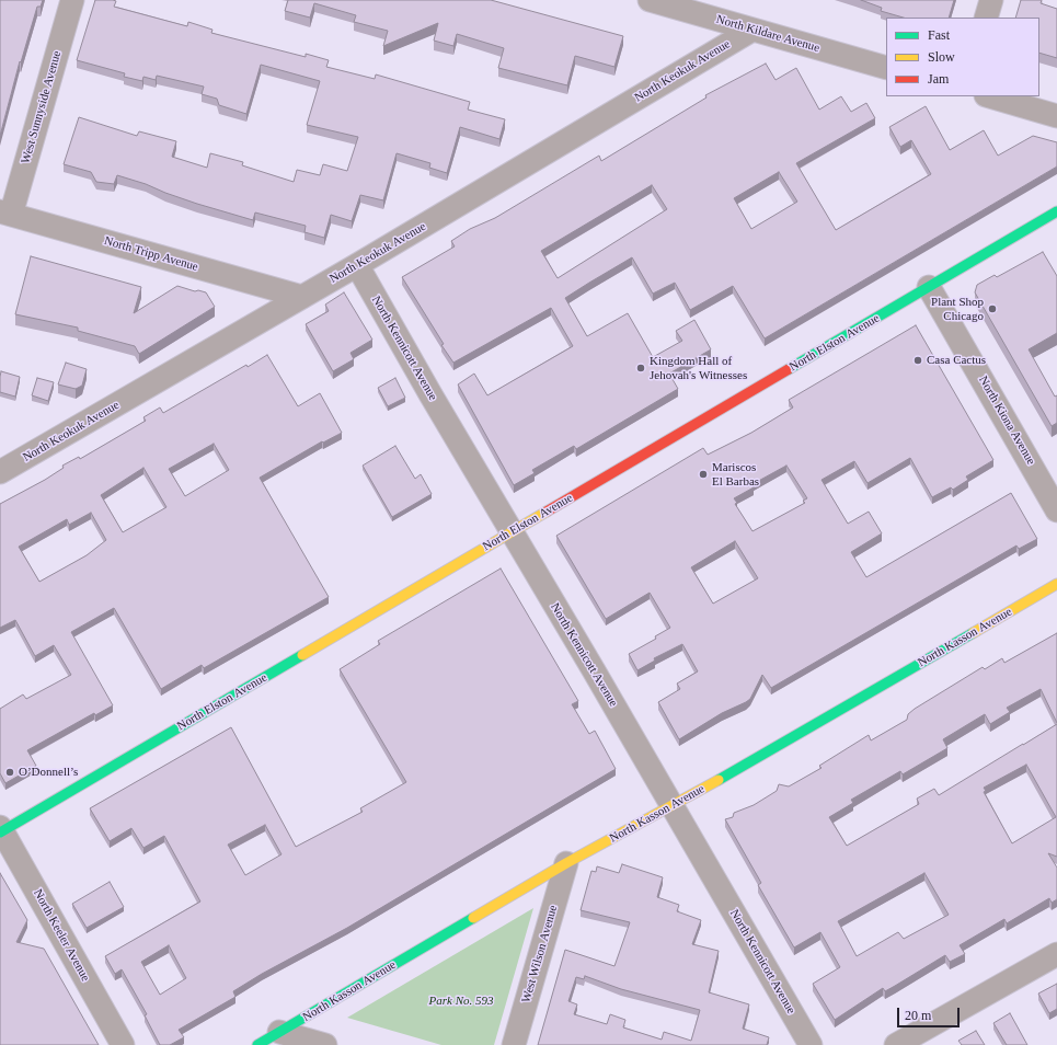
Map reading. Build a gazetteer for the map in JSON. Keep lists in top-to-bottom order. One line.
{"streets":{"main road":["North Elston Avenue","North Kasson Avenue"],"street":["North Kildare Avenue","North Keokuk Avenue","West Sunnyside Avenue","North Tripp Avenue","North Kennicott Avenue","North Kiona Avenue","North Keeler Avenue","West Wilson Avenue"]},"crossings":[["North Kildare Avenue","North Keokuk Avenue"],["North Keokuk Avenue","North Tripp Avenue"],["North Keokuk Avenue","North Kennicott Avenue"],["West Sunnyside Avenue","North Tripp Avenue"],["North Elston Avenue","North Kennicott Avenue"],["North Elston Avenue","North Kiona Avenue"],["North Elston Avenue","North Keeler Avenue"],["North Kennicott Avenue","North Kasson Avenue"],["North Kasson Avenue","West Wilson Avenue"]],"parks":["Park No. 593"],"places":["Plant Shop Chicago","Casa Cactus","Kingdom Hall of Jehovah's Witnesses","Mariscos El Barbas","O’Donnell’s"],"legend":["Fast","Slow","Jam"],"scale_bar":"20 m"}
